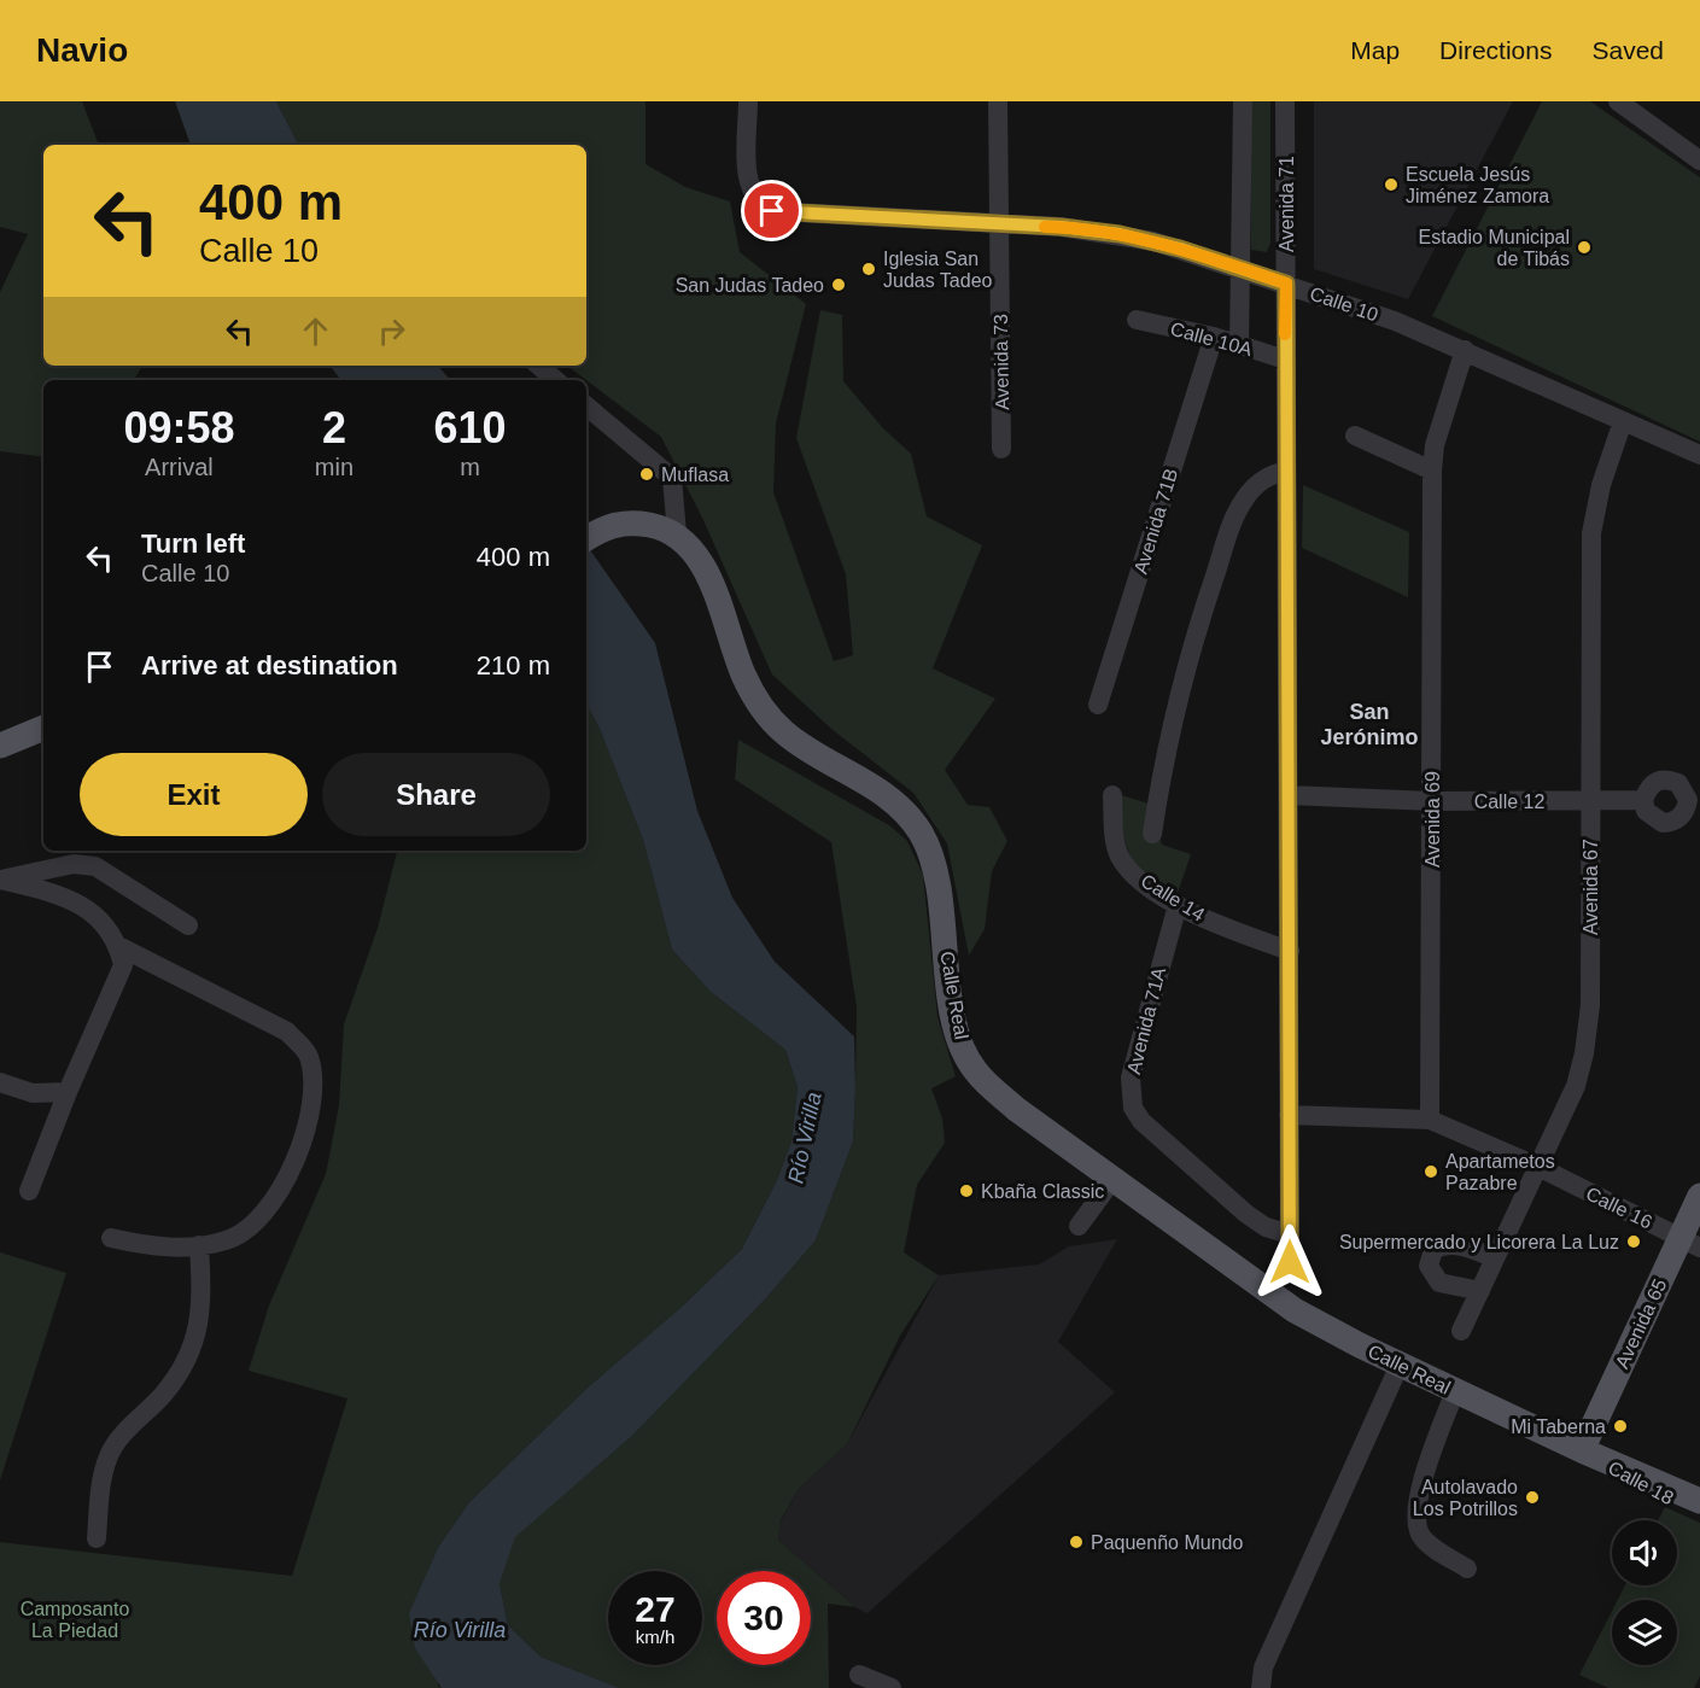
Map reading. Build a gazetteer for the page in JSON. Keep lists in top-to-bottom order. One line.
{"streets":{"main road":["Calle Real","Avenida 65"],"street":["Avenida 71","Calle 10","Calle 10A","Avenida 73","Avenida 71B","Calle 12","Avenida 69","Avenida 67","Calle 14","Avenida 71A","Calle 16","Calle 18"]},"crossings":[["Avenida 71","Calle 10"],["Avenida 71","Calle 10A"],["Avenida 71","Calle 12"],["Avenida 71","Calle 14"],["Avenida 71","Avenida 71A"],["Avenida 71","Calle 16"],["Calle 10","Avenida 73"],["Calle 10","Avenida 69"],["Calle 10","Avenida 67"],["Calle 10A","Avenida 71B"],["Calle 12","Avenida 69"],["Calle 12","Avenida 67"],["Avenida 69","Calle 16"],["Avenida 67","Calle 16"],["Calle 14","Avenida 71A"],["Calle Real","Avenida 65"],["Calle Real","Calle 18"],["Calle 16","Avenida 65"],["Avenida 65","Calle 18"]],"districts":["San Jerónimo"],"water":["Río Virilla"],"parks":["Camposanto La Piedad"],"places":["Escuela Jesús Jiménez Zamora","Estadio Municipal de Tibás","Iglesia San Judas Tadeo","San Judas Tadeo","Muflasa","Apartametos Pazabre","Kbaña Classic","Supermercado y Licorera La Luz","Mi Taberna","Autolavado Los Potrillos","Paquenño Mundo"],"page":{"header":"Navio","nav":["Map","Directions","Saved"],"turn":["400 m","Calle 10"],"eta":["09:58","Arrival","2","min","610","m"],"list":[{"name":"Turn left","note":"Calle 10","value":"400 m"},{"name":"Arrive at destination","value":"210 m"}],"buttons":["Exit","Share"],"speed":"27 km/h","limit":"30"}}
